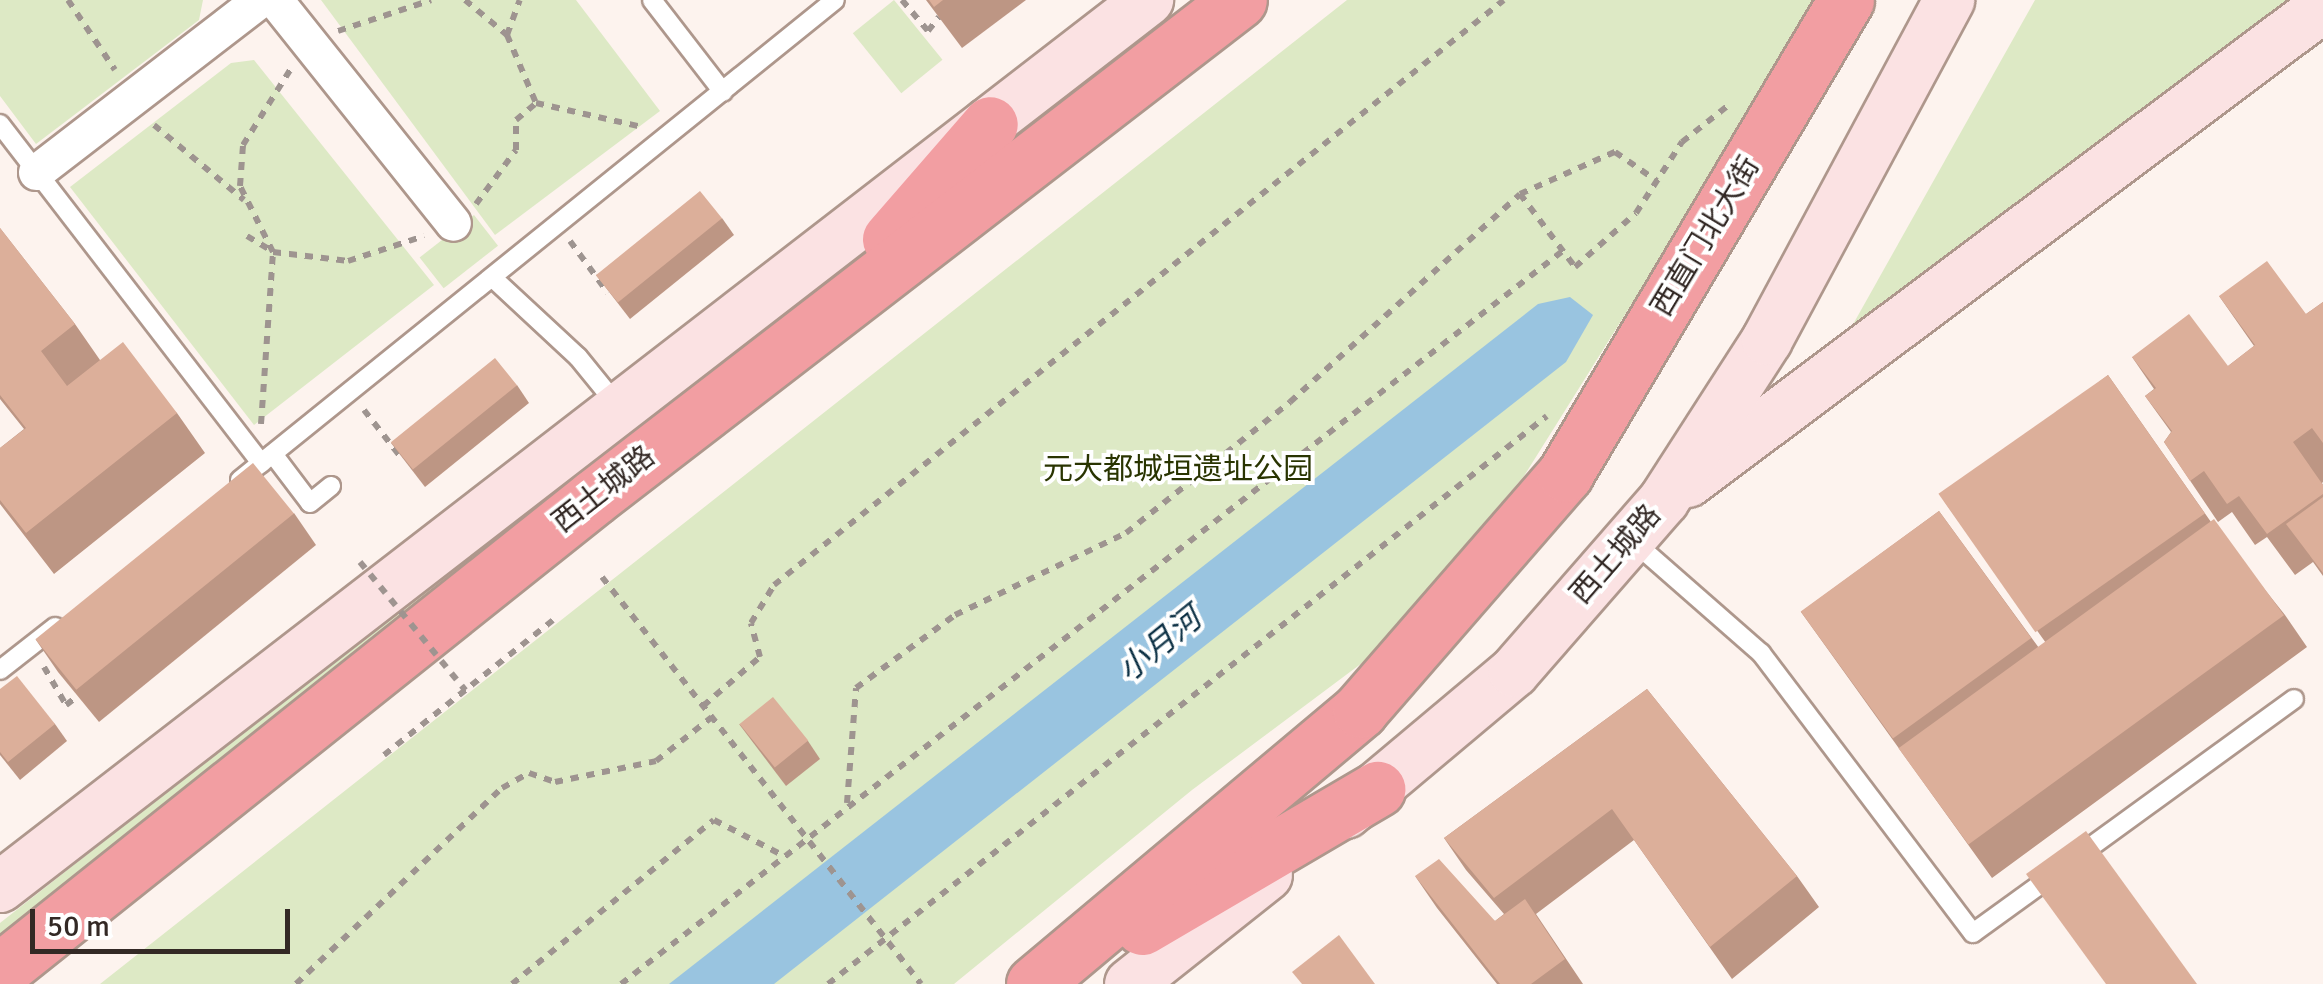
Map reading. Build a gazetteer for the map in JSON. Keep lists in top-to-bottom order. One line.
{"streets":{"highway":["西直门北大街","西土城路"]},"water":["小月河"],"parks":["元大都城垣遗址公园"],"scale_bar":"50 m"}
